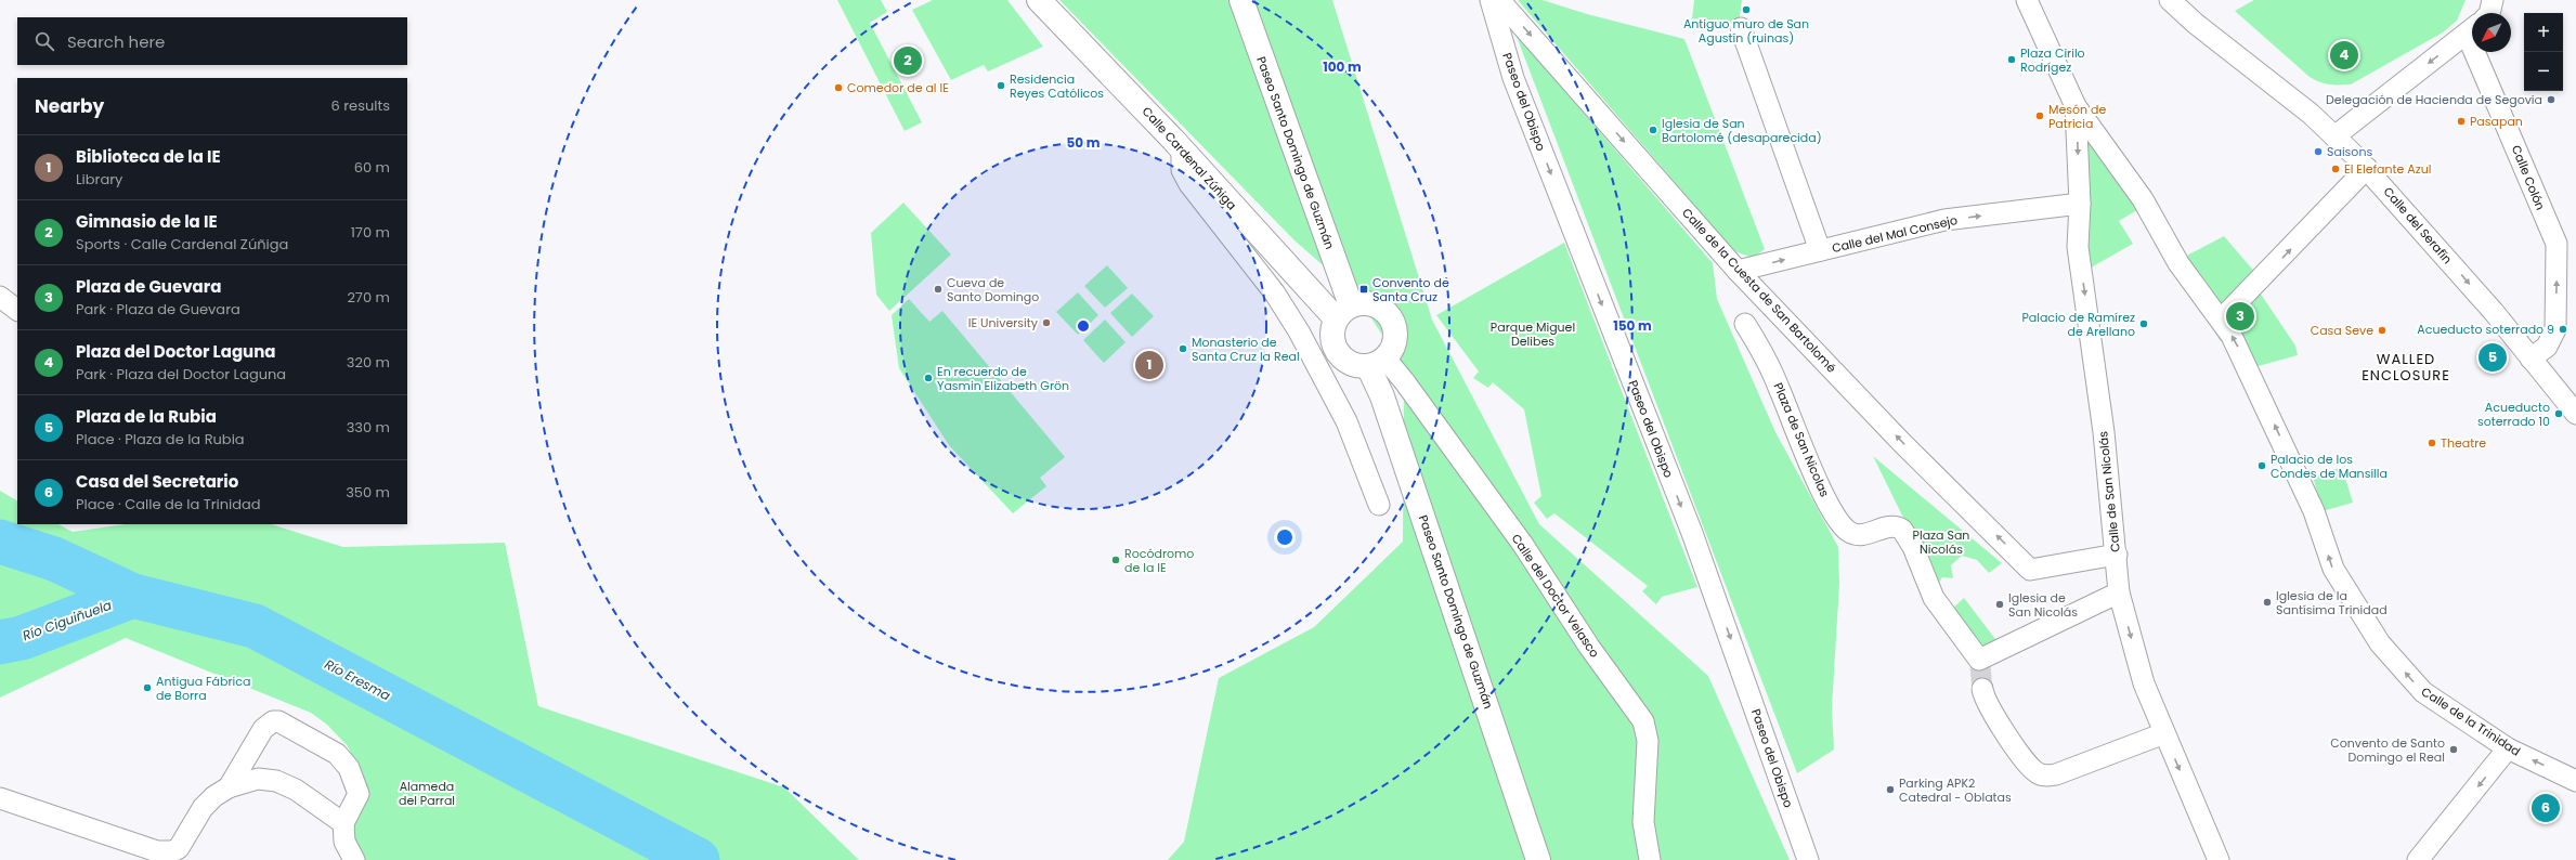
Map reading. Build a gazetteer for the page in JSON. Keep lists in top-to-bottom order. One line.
{"streets":{"main road":["Paseo Santo Domingo de Guzmán","Calle Cardenal Zúñiga"],"street":["Paseo del Obispo","Calle Colón","Calle del Serafín","Calle del Mal Consejo","Calle de la Cuesta de San Bartolomé","Plaza de San Nicolas","Calle de San Nicolás","Calle del Doctor Velasco","Calle de la Trinidad"]},"crossings":[["Paseo Santo Domingo de Guzmán","Calle Cardenal Zúñiga"],["Paseo Santo Domingo de Guzmán","Calle del Doctor Velasco"],["Calle Cardenal Zúñiga","Calle del Doctor Velasco"],["Calle Colón","Calle del Serafín"],["Calle del Mal Consejo","Calle de la Cuesta de San Bartolomé"],["Calle del Mal Consejo","Calle de San Nicolás"],["Calle de la Cuesta de San Bartolomé","Calle de San Nicolás"],["Plaza de San Nicolas","Calle de San Nicolás"],["Calle de San Nicolás","Calle de la Trinidad"]],"one_way":["Paseo del Obispo","Calle Colón","Calle del Serafín","Calle del Mal Consejo","Calle de San Nicolás","Calle de la Trinidad"],"districts":["WALLED ENCLOSURE"],"water":["Río Ciguiñuela","Río Eresma"],"parks":["Parque Miguel Delibes","Plaza San Nicolás","Alameda del Parral"],"places":{"other":["Antiguo muro de San Agustín (ruinas)","Plaza Cirilo Rodrígez","Residencia Reyes Católicos","Comedor de al IE","Delegación de Hacienda de Segovia","Mesón de Patricia","Pasapan","Iglesia de San Bartolomé (desaparecida)","Saisons","El Elefante Azul","Cueva de Santo Domingo","IE University","Palacio de Ramírez de Arellano","Acueducto soterrado 9","Casa Seve","Monasterio de Santa Cruz la Real","En recuerdo de Yasmin Elizabeth Grön","Acueducto soterrado 10","Theatre","Palacio de los Condes de Mansilla","Rocódromo de la IE","Iglesia de la Santísima Trinidad","Iglesia de San Nicolás","Antigua Fábrica de Borra","Convento de Santo Domingo el Real","Parking APK2 Catedral - Oblatas"],"transit":["Convento de Santa Cruz"]},"north":"bottom left","page":{"map_buttons":["+","−"],"search":"Search here","pins":["4","2","3","5","1","6"],"heading":["Nearby","6 results"],"list":[{"mark":"1","name":"Biblioteca de la IE","note":"Library","value":"60 m"},{"mark":"2","name":"Gimnasio de la IE","note":"Sports · Calle Cardenal Zúñiga","value":"170 m"},{"mark":"3","name":"Plaza de Guevara","note":"Park · Plaza de Guevara","value":"270 m"},{"mark":"4","name":"Plaza del Doctor Laguna","note":"Park · Plaza del Doctor Laguna","value":"320 m"},{"mark":"5","name":"Plaza de la Rubia","note":"Place · Plaza de la Rubia","value":"330 m"},{"mark":"6","name":"Casa del Secretario","note":"Place · Calle de la Trinidad","value":"350 m"}]},"rings":["100 m","50 m","150 m"]}
